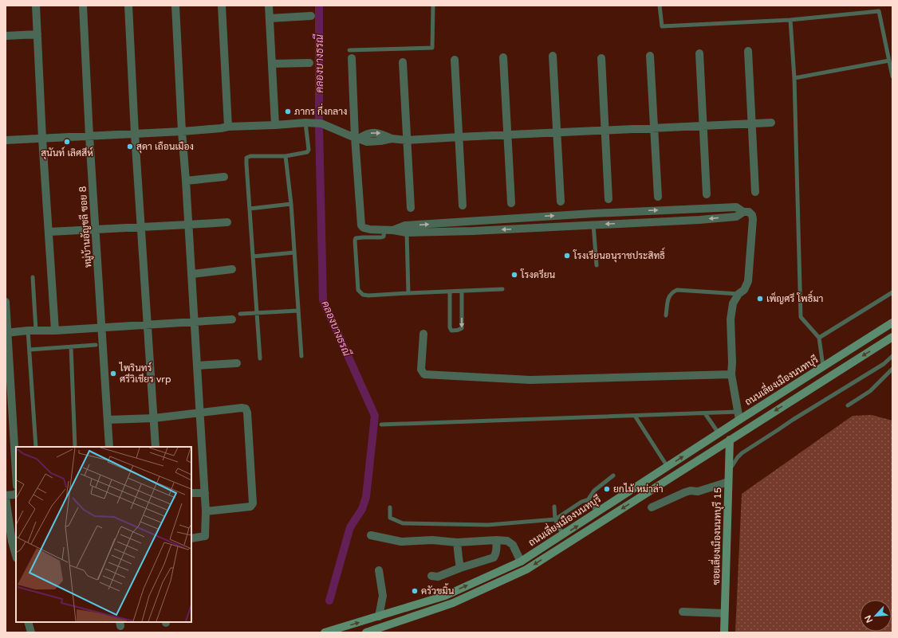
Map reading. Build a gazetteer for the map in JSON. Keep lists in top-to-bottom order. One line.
{"streets":{"main road":["ถนนเลี่ยงเมืองนนทบุรี","ซอยเลี่ยงเมืองนนทบุรี 15"],"street":["หมู่บ้านอัญชลี ซอย 8"]},"crossings":[["ถนนเลี่ยงเมืองนนทบุรี","ซอยเลี่ยงเมืองนนทบุรี 15"]],"water":["คลองบางธรณี"],"places":["ภากร กึ่งกลาง","สุนันท์ เลิศสีห์","สุดา เถือนเมือง","โรงเรียนอนุราชประสิทธิ์","โรงดรียน","เพ็ญศรี โพธิ์มา","ไพรินทร์ ศรีวิเชียร vrp","ยกไม้ หม่าล่า","ครัวขมิ้น"],"north":"bottom left"}
